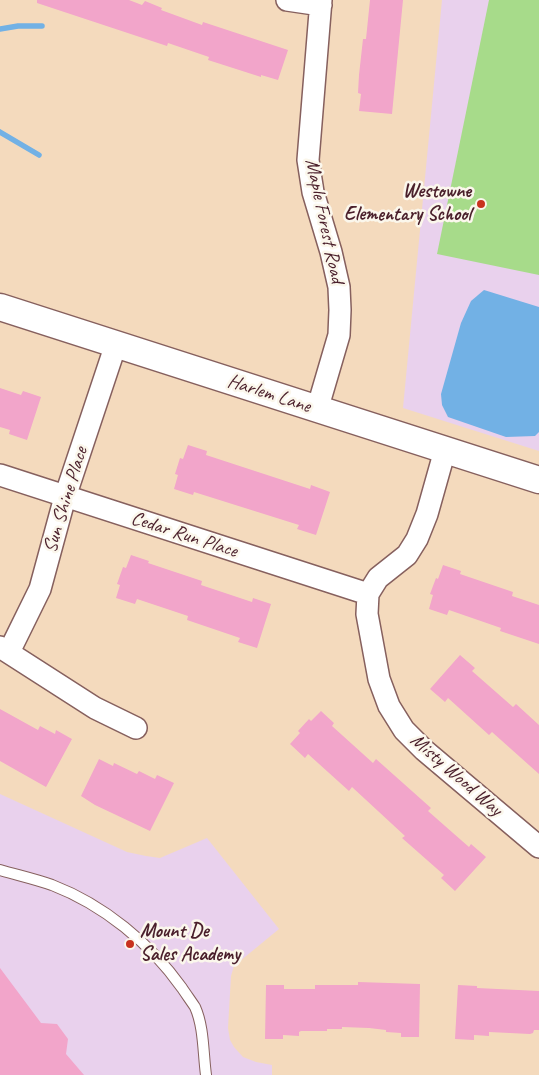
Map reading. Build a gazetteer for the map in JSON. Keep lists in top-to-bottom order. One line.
{"streets":{"street":["Maple Forest Road","Harlem Lane","Sun Shine Place","Cedar Run Place","Misty Wood Way"]},"crossings":[["Maple Forest Road","Harlem Lane"],["Harlem Lane","Sun Shine Place"],["Sun Shine Place","Cedar Run Place"],["Cedar Run Place","Misty Wood Way"]],"places":["Westowne Elementary School","Mount De Sales Academy"]}
